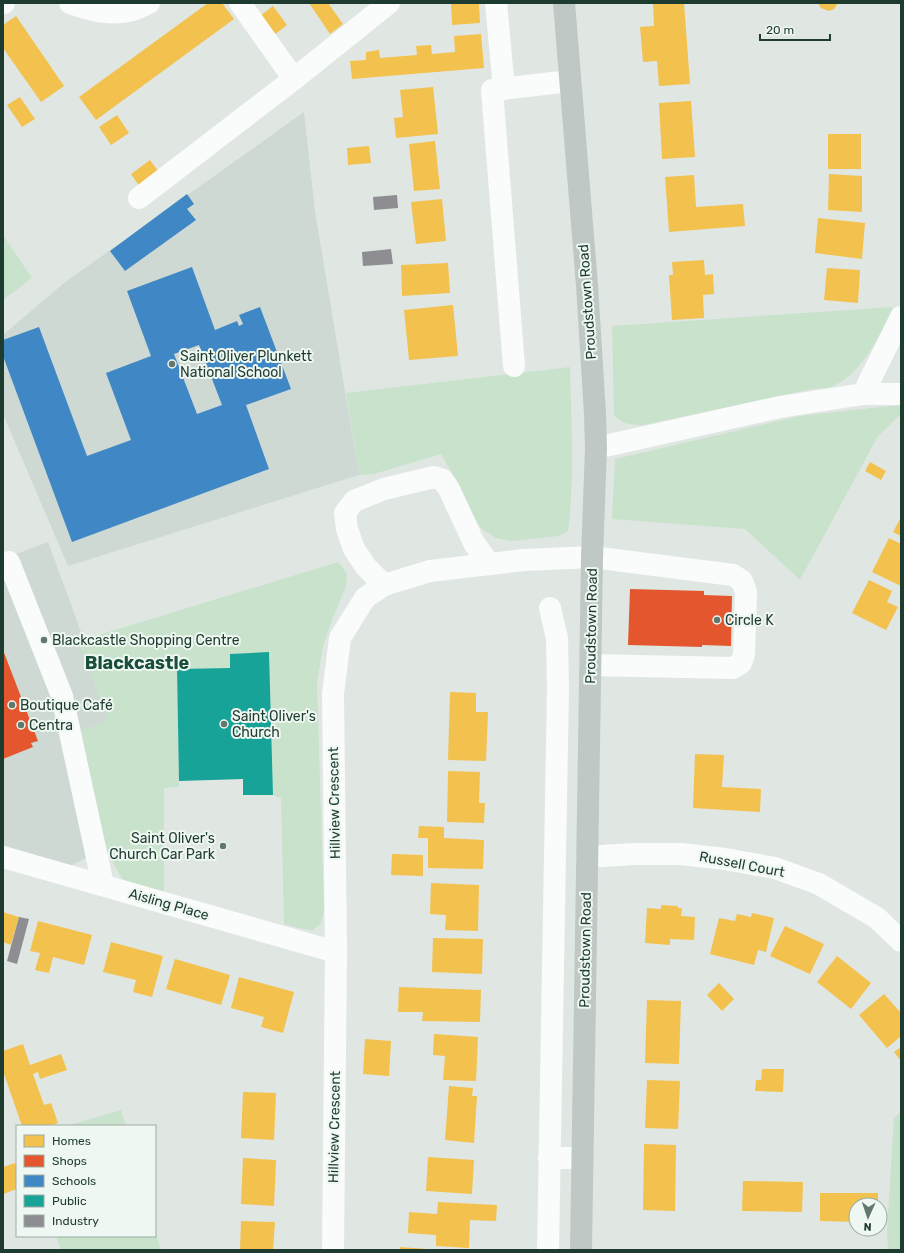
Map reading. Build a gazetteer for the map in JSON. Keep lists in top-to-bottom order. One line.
{"streets":{"main road":["Proudstown Road"],"street":["Hillview Crescent","Russell Court","Aisling Place"]},"crossings":[["Proudstown Road","Hillview Crescent"],["Proudstown Road","Russell Court"],["Hillview Crescent","Aisling Place"]],"districts":["Blackcastle"],"places":["Saint Oliver Plunkett National School","Circle K","Blackcastle Shopping Centre","Boutique Café","Saint Oliver's Church","Centra","Saint Oliver's Church Car Park"],"legend":["Homes","Shops","Schools","Public","Industry"],"scale_bar":"20 m","north":"bottom"}
